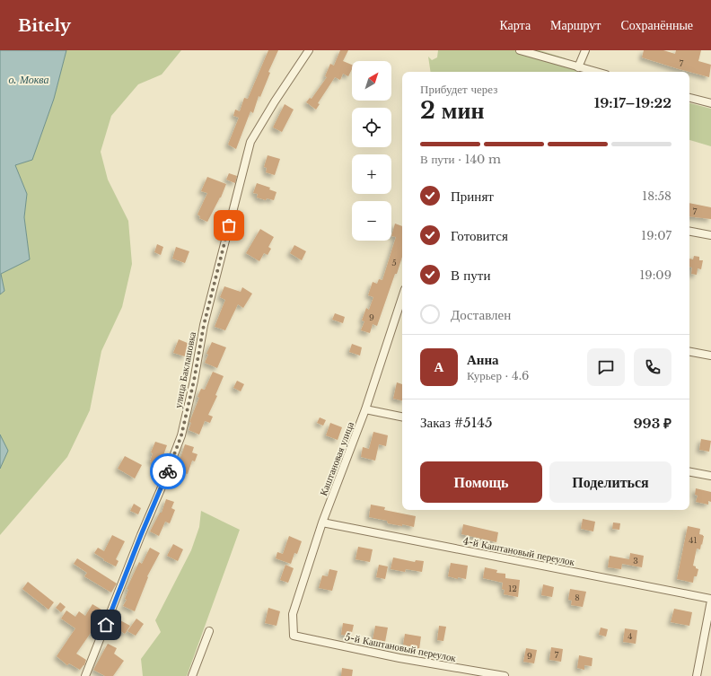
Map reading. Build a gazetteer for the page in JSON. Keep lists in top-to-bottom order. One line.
{"streets":{"street":["улица Баклашовка","Каштановая улица","4-й Каштановый переулок","5-й Каштановый переулок"]},"crossings":[["Каштановая улица","4-й Каштановый переулок"],["Каштановая улица","5-й Каштановый переулок"]],"water":["о. Моква"],"house_numbers":["7","7","5","9","41","3","12","8","4","7","9"],"north":"top right","page":{"header":"Bitely","nav":["Карта","Маршрут","Сохранённые"],"map_buttons":["+","−"],"heading":["2 мин","Прибудет через","19:17–19:22"],"panel":["Анна","Курьер · 4.6","Заказ #5145","993 ₽"],"bar":"В пути · 140 m","list":[["Принят","18:58"],["Готовится","19:07"],["В пути","19:09"],"Доставлен"],"round":"А","buttons":["Помощь","Поделиться"]}}
